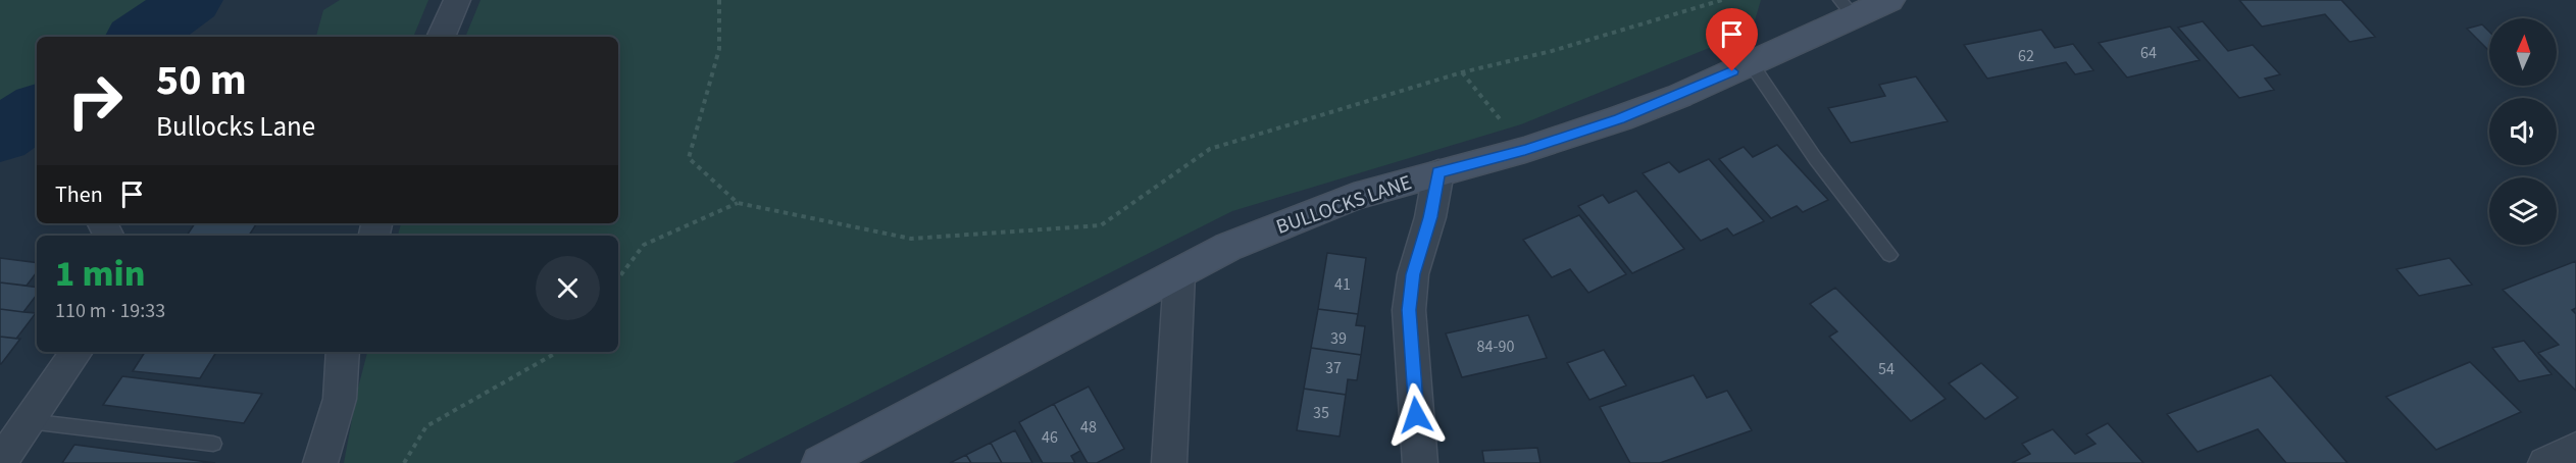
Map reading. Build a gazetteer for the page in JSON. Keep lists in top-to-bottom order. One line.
{"streets":{"main road":["BULLOCKS LANE"]},"house_numbers":["64","62","41","39","84-90","37","54","35","48","46"],"north":"top","page":{"turn":["50 m","Bullocks Lane"],"then":"Then","heading":["1 min","110 m · 19:33"]}}
